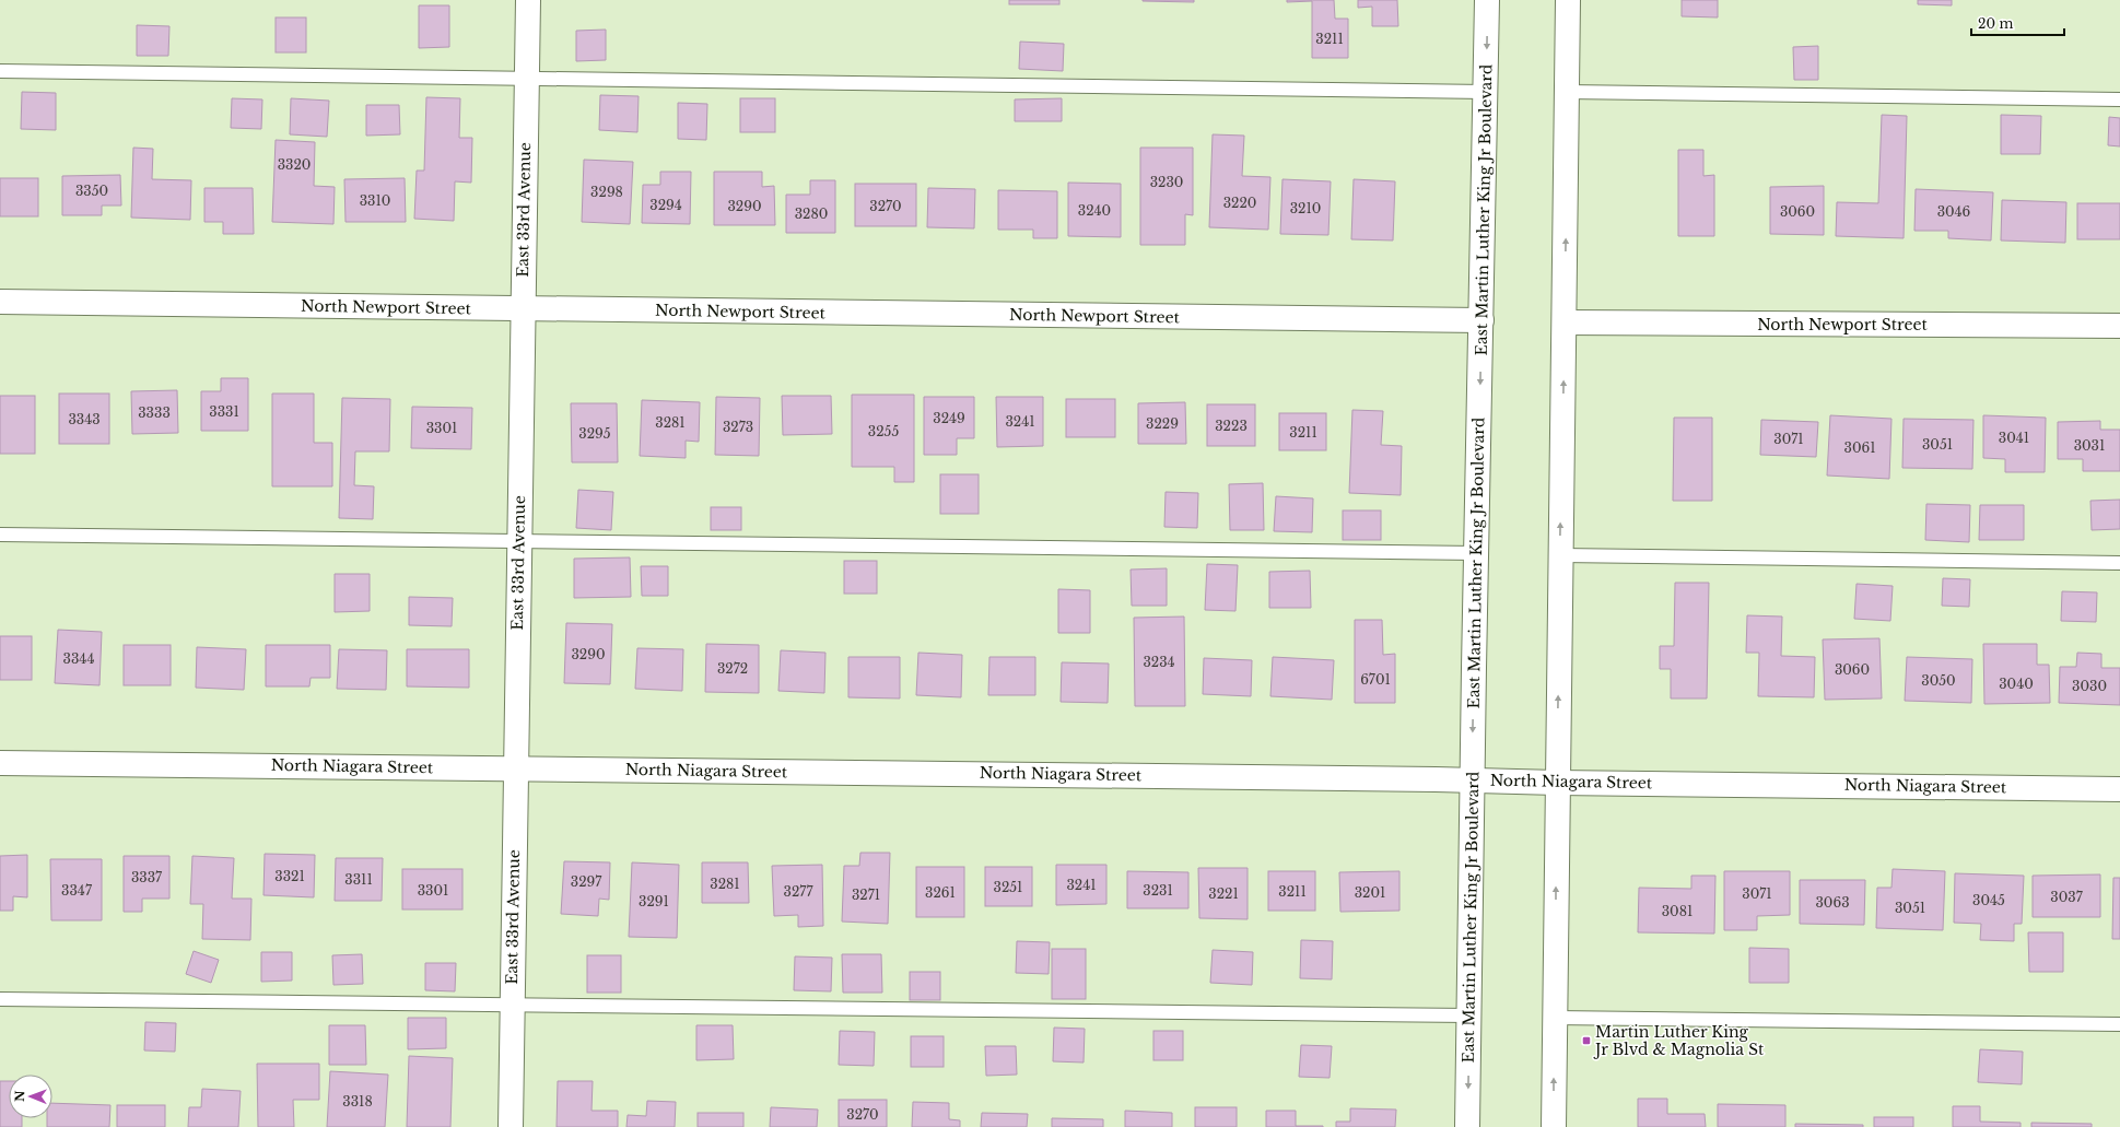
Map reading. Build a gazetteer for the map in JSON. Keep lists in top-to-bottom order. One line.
{"streets":{"street":["East 33rd Avenue","East Martin Luther King Jr Boulevard","North Newport Street","North Niagara Street"]},"crossings":[["East 33rd Avenue","North Newport Street"],["East 33rd Avenue","North Niagara Street"],["East Martin Luther King Jr Boulevard","North Newport Street"],["East Martin Luther King Jr Boulevard","North Niagara Street"]],"places":{"transit":["Martin Luther King Jr Blvd & Magnolia St"]},"house_numbers":["3211","3320","3230","3350","3298","3310","3220","3294","3290","3270","3210","3240","3060","3046","3280","3331","3333","3249","3343","3241","3281","3229","3223","3273","3301","3255","3211","3295","3041","3071","3051","3031","3061","3290","3344","3234","3272","3060","6701","3050","3040","3030","3321","3337","3311","3297","3281","3241","3251","3347","3301","3231","3277","3211","3261","3201","3221","3071","3271","3037","3045","3291","3063","3051","3081","3318","3270"],"scale_bar":"20 m","north":"left"}
